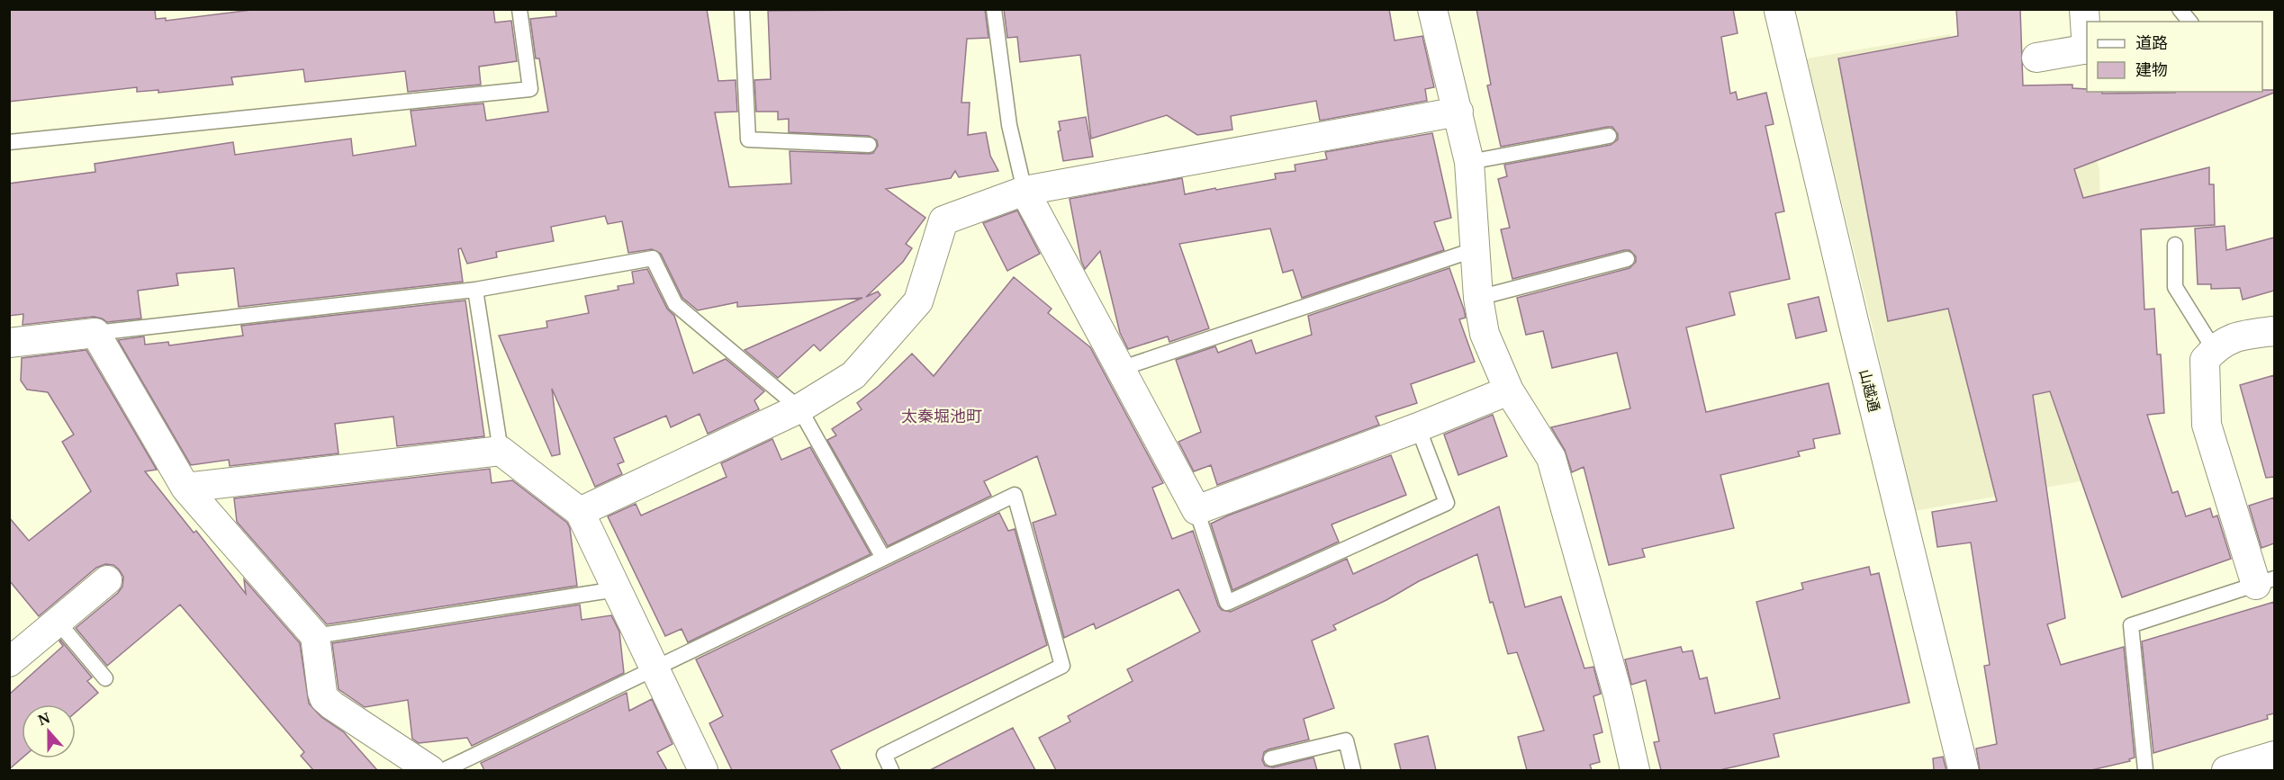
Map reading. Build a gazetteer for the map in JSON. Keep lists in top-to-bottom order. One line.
{"streets":{"street":["山越通"]},"districts":["太秦堀池町"],"legend":["道路","建物"],"north":"top"}
